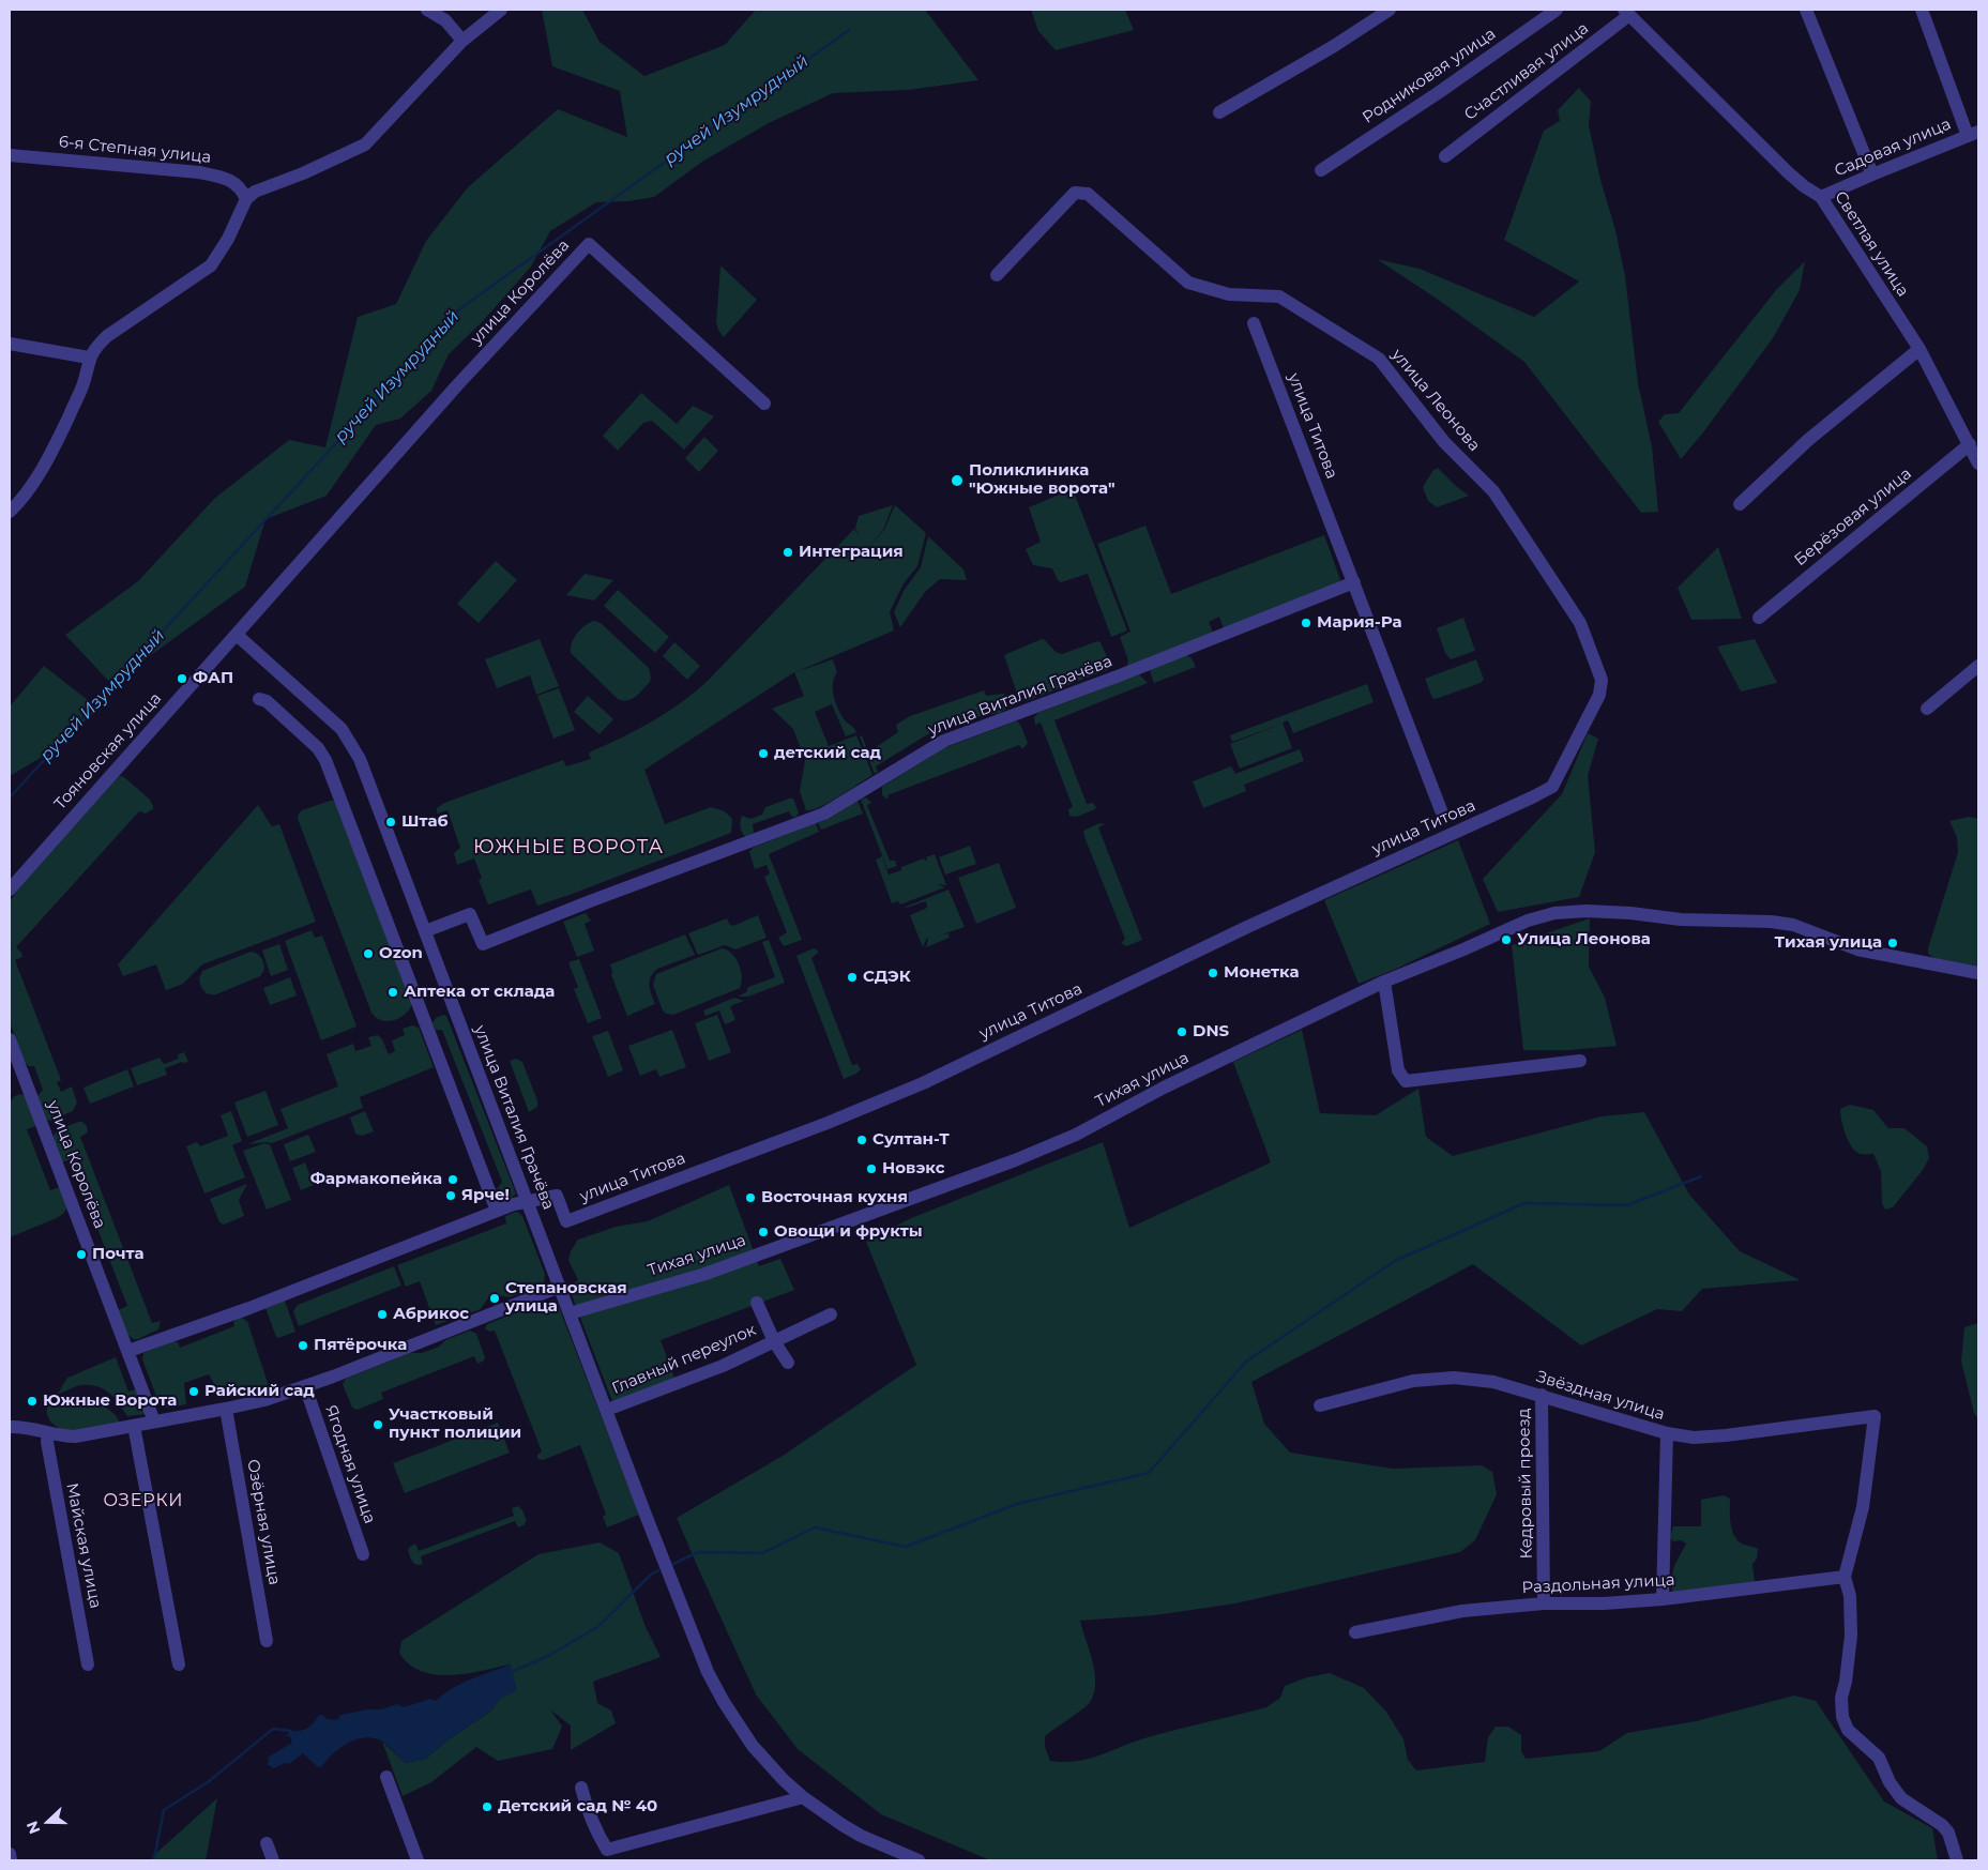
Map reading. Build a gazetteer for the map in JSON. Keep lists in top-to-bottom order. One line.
{"streets":{"street":["Счастливая улица","Родниковая улица","Садовая улица","6-я Степная улица","Светлая улица","улица Королёва","улица Леонова","улица Титова","Берёзовая улица","улица Виталия Грачёва","Тояновская улица","Тихая улица","Главный переулок","Звёздная улица","Ягодная улица","Кедровый проезд","Озёрная улица","Майская улица","Раздольная улица"]},"crossings":[["Счастливая улица","Светлая улица"],["Садовая улица","Светлая улица"],["Светлая улица","Берёзовая улица"],["улица Королёва","Тояновская улица"],["улица Леонова","улица Титова"],["улица Титова","улица Виталия Грачёва"],["улица Виталия Грачёва","Тояновская улица"],["Звёздная улица","Кедровый проезд"],["Звёздная улица","Раздольная улица"],["Кедровый проезд","Раздольная улица"]],"districts":["ЮЖНЫЕ ВОРОТА","ОЗЕРКИ"],"water":["ручей Изумрудный"],"places":["Поликлиника \"Южные ворота\"","Интеграция","Мария-Ра","ФАП","детский сад","Штаб","Улица Леонова","Тихая улица","Ozon","Монетка","СДЭК","Аптека от склада","DNS","Султан-Т","Новэкс","Фармакопейка","Ярче!","Восточная кухня","Овощи и фрукты","Почта","Степановская улица","Абрикос","Пятёрочка","Райский сад","Южные Ворота","Участковый пункт полиции","Детский сад № 40"],"north":"left"}
